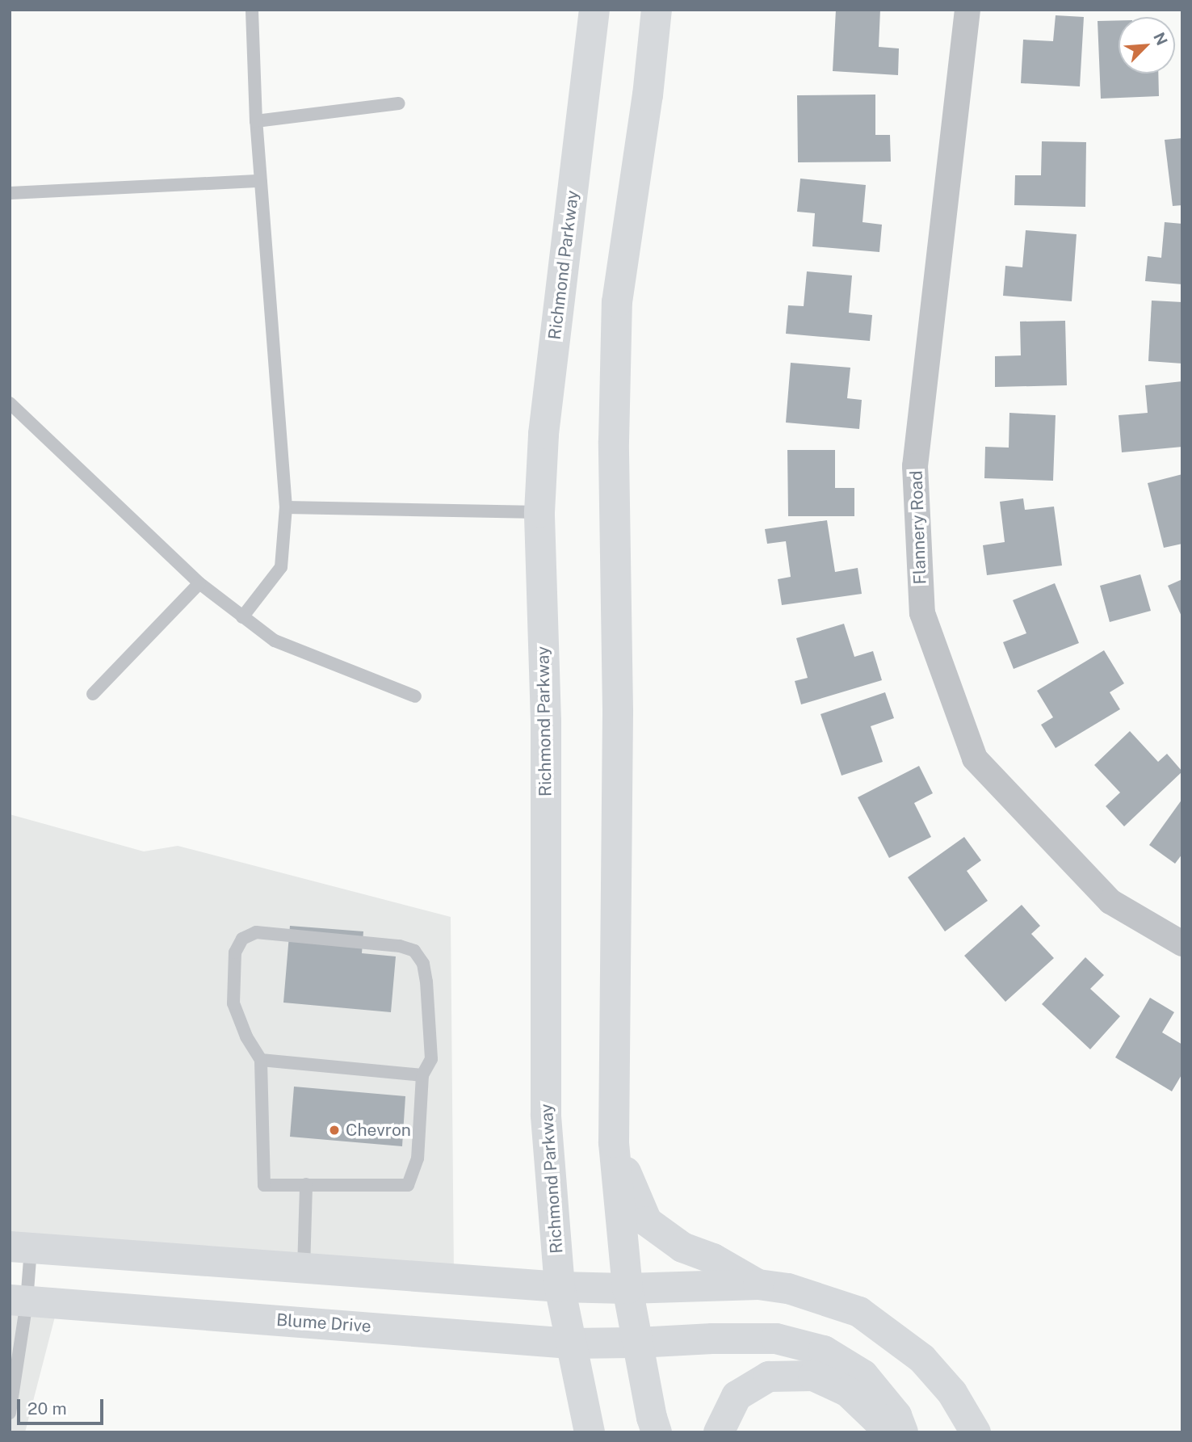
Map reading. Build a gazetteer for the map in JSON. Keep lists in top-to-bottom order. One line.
{"streets":{"main road":["Richmond Parkway","Blume Drive"],"street":["Flannery Road"]},"crossings":[["Richmond Parkway","Blume Drive"]],"places":["Chevron"],"scale_bar":"20 m","north":"top right"}
